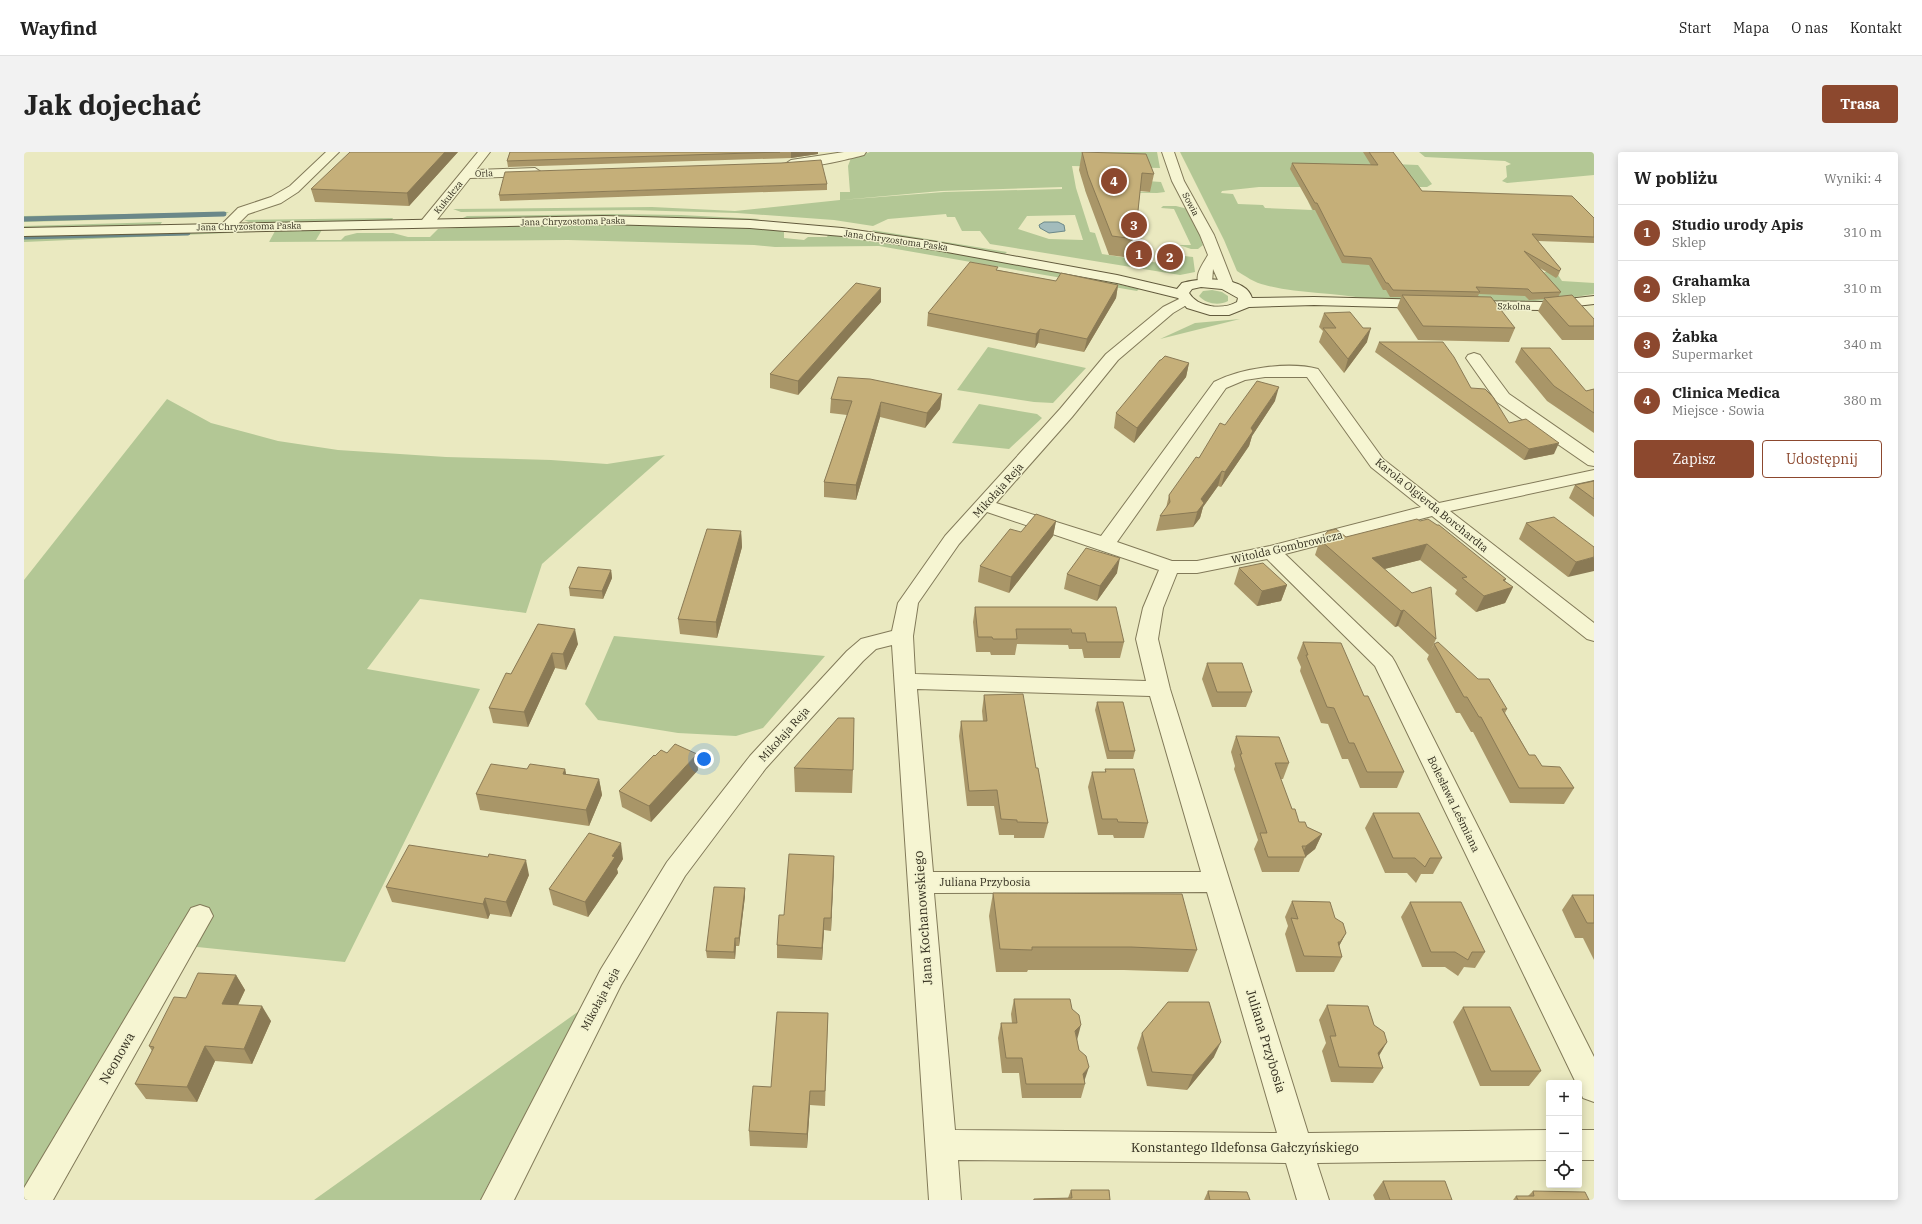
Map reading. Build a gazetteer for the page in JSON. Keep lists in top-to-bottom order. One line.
{"streets":{"street":["Orla","Kukułcza","Sowia","Jana Chryzostoma Paska","Szkolna","Mikołaja Reja","Karola Olgierda Borchardta","Witolda Gombrowicza","Bolesława Leśmiana","Juliana Przybosia","Jana Kochanowskiego","Neonowa","Konstantego Ildefonsa Gałczyńskiego"]},"crossings":[["Orla","Kukułcza"],["Kukułcza","Jana Chryzostoma Paska"],["Jana Chryzostoma Paska","Mikołaja Reja"],["Mikołaja Reja","Witolda Gombrowicza"],["Mikołaja Reja","Jana Kochanowskiego"],["Karola Olgierda Borchardta","Witolda Gombrowicza"],["Witolda Gombrowicza","Bolesława Leśmiana"],["Witolda Gombrowicza","Juliana Przybosia"],["Juliana Przybosia","Jana Kochanowskiego"],["Juliana Przybosia","Konstantego Ildefonsa Gałczyńskiego"],["Jana Kochanowskiego","Konstantego Ildefonsa Gałczyńskiego"]],"page":{"header":"Wayfind","nav":["Start","Mapa","O nas","Kontakt"],"buttons":["Trasa",["Zapisz","Udostępnij"]],"title":"Jak dojechać","heading":["W pobliżu","Wyniki: 4"],"pins":["4","3","1","2"],"list":[{"mark":"1","name":"Studio urody Apis","note":"Sklep","value":"310 m"},{"mark":"2","name":"Grahamka","note":"Sklep","value":"310 m"},{"mark":"3","name":"Żabka","note":"Supermarket","value":"340 m"},{"mark":"4","name":"Clinica Medica","note":"Miejsce · Sowia","value":"380 m"}],"map_buttons":["+","−"]}}
